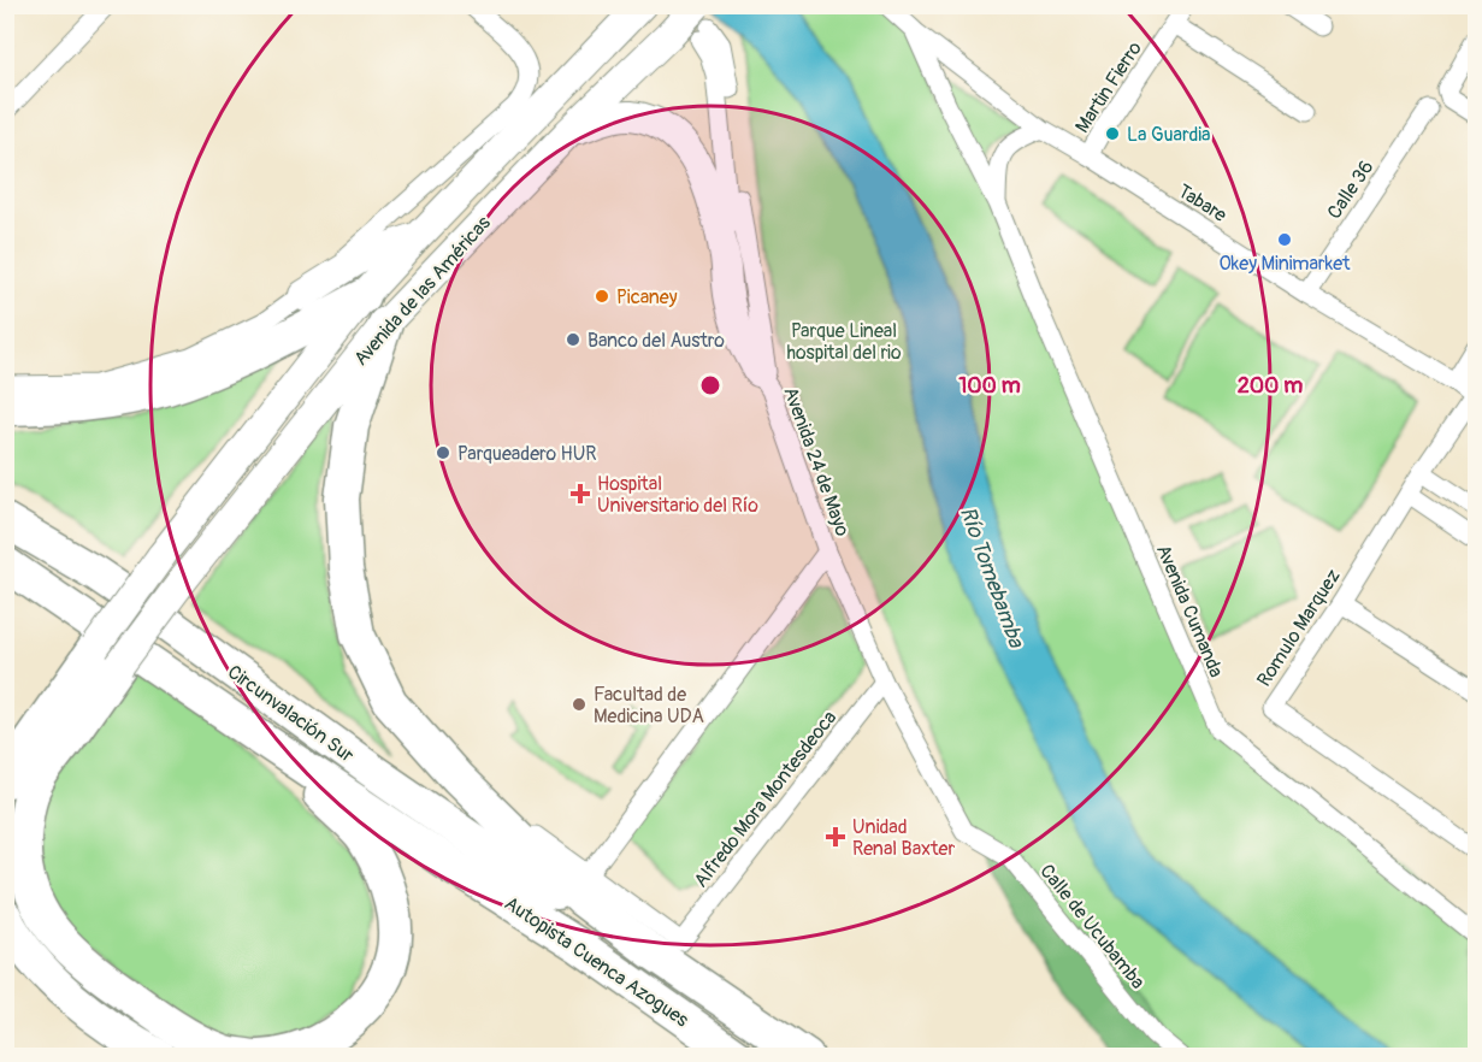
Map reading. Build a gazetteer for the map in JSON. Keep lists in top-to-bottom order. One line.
{"streets":{"highway":["Circunvalación Sur","Autopista Cuenca Azogues"],"main road":["Avenida de las Américas"],"street":["Martin Fierro","Calle 36","Tabare","Avenida 24 de Mayo","Avenida Cumanda","Romulo Marquez","Alfredo Mora Montesdeoca","Calle de Ucubamba"]},"crossings":[["Martin Fierro","Tabare"],["Calle 36","Tabare"],["Tabare","Avenida Cumanda"],["Tabare","Romulo Marquez"],["Avenida de las Américas","Avenida 24 de Mayo"],["Avenida de las Américas","Autopista Cuenca Azogues"],["Avenida 24 de Mayo","Alfredo Mora Montesdeoca"],["Avenida 24 de Mayo","Calle de Ucubamba"],["Circunvalación Sur","Alfredo Mora Montesdeoca"],["Circunvalación Sur","Autopista Cuenca Azogues"],["Alfredo Mora Montesdeoca","Autopista Cuenca Azogues"]],"water":["Río Tomebamba"],"parks":["Parque Lineal hospital del rio"],"places":{"other":["La Guardia","Okey Minimarket","Picaney","Banco del Austro","Parqueadero HUR","Facultad de Medicina UDA"],"health":["Hospital Universitario del Río","Unidad Renal Baxter"]},"rings":["100 m","200 m"]}
